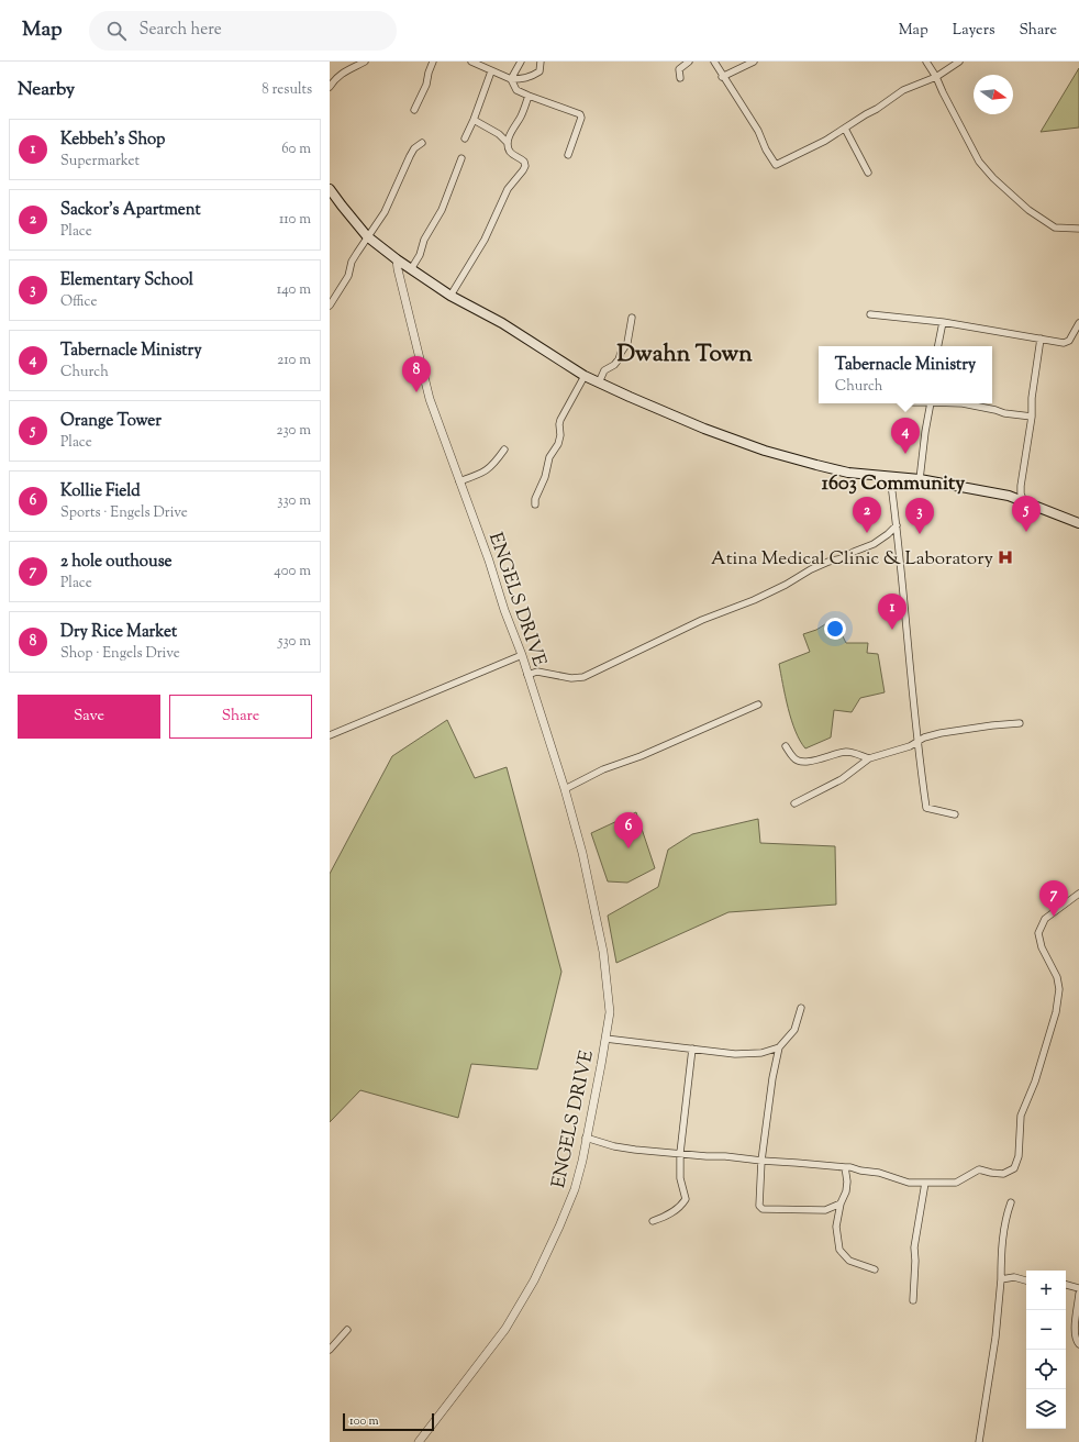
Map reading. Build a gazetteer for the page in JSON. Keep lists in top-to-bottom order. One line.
{"streets":{"street":["ENGELS DRIVE"]},"districts":["Dwahn Town","1603 Community"],"places":{"hospital":["Atina Medical Clinic & Laboratory"]},"scale_bar":"100 m","north":"right","page":{"header":"Map","search":"Search here","nav":["Map","Layers","Share"],"heading":["Nearby","8 results"],"list":[{"mark":"1","name":"Kebbeh's Shop","note":"Supermarket","value":"60 m"},{"mark":"2","name":"Sackor's Apartment","note":"Place","value":"110 m"},{"mark":"3","name":"Elementary School","note":"Office","value":"140 m"},{"mark":"4","name":"Tabernacle Ministry","note":"Church","value":"210 m"},{"mark":"5","name":"Orange Tower","note":"Place","value":"230 m"},{"mark":"6","name":"Kollie Field","note":"Sports · Engels Drive","value":"330 m"},{"mark":"7","name":"2 hole outhouse","note":"Place","value":"400 m"},{"mark":"8","name":"Dry Rice Market","note":"Shop · Engels Drive","value":"530 m"}],"popup":["Tabernacle Ministry","Church"],"pins":["8","4","5","2","3","1","6","7"],"buttons":["Save","Share"],"map_buttons":["+","−"],"scale":"100 m"}}
